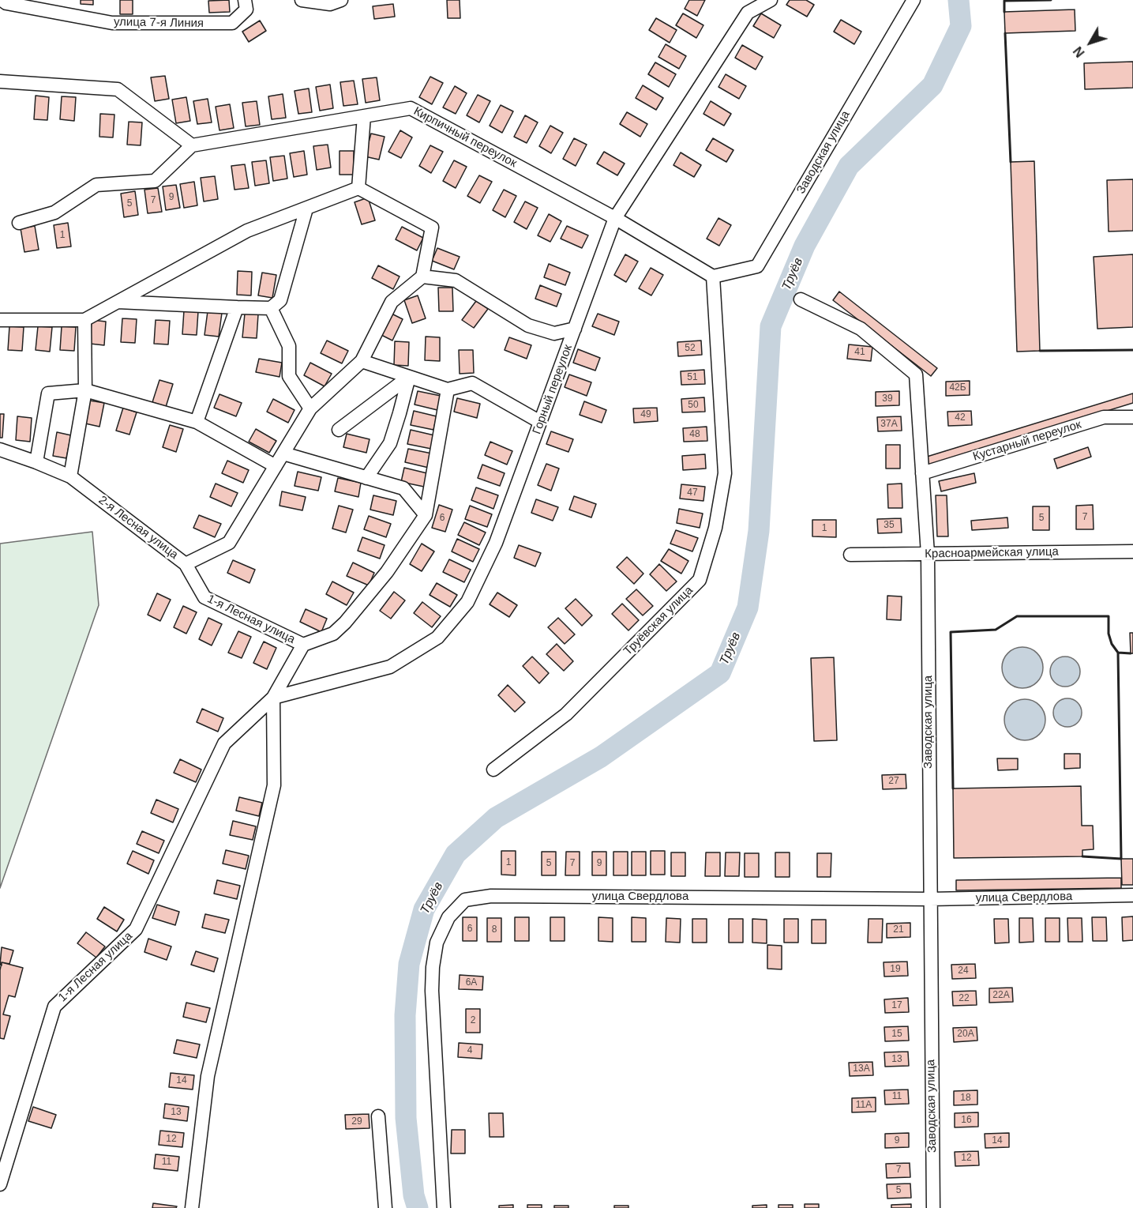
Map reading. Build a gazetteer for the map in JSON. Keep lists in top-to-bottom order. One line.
{"streets":{"street":["улица 7-я Линия","Кирпичный переулок","Заводская улица","Горный переулок","Кустарный переулок","2-я Лесная улица","Красноармейская улица","1-я Лесная улица","Труёвская улица","улица Свердлова"]},"crossings":[["Кирпичный переулок","Заводская улица"],["Кирпичный переулок","Горный переулок"],["Кирпичный переулок","Труёвская улица"],["Заводская улица","Кустарный переулок"],["Заводская улица","Красноармейская улица"],["Заводская улица","Труёвская улица"],["Заводская улица","улица Свердлова"],["Горный переулок","1-я Лесная улица"],["2-я Лесная улица","1-я Лесная улица"]],"water":["Труёв"],"house_numbers":["9","7","5","1","52","41","51","42Б","39","50","49","42","37А","48","47","7","6","5","35","1","27","1","5","7","9","6","8","21","19","24","6А","22А","22","17","2","15","20А","4","13","13А","14","11","18","11А","13","16","29","12","9","14","12","11","7","5"],"north":"bottom left"}
